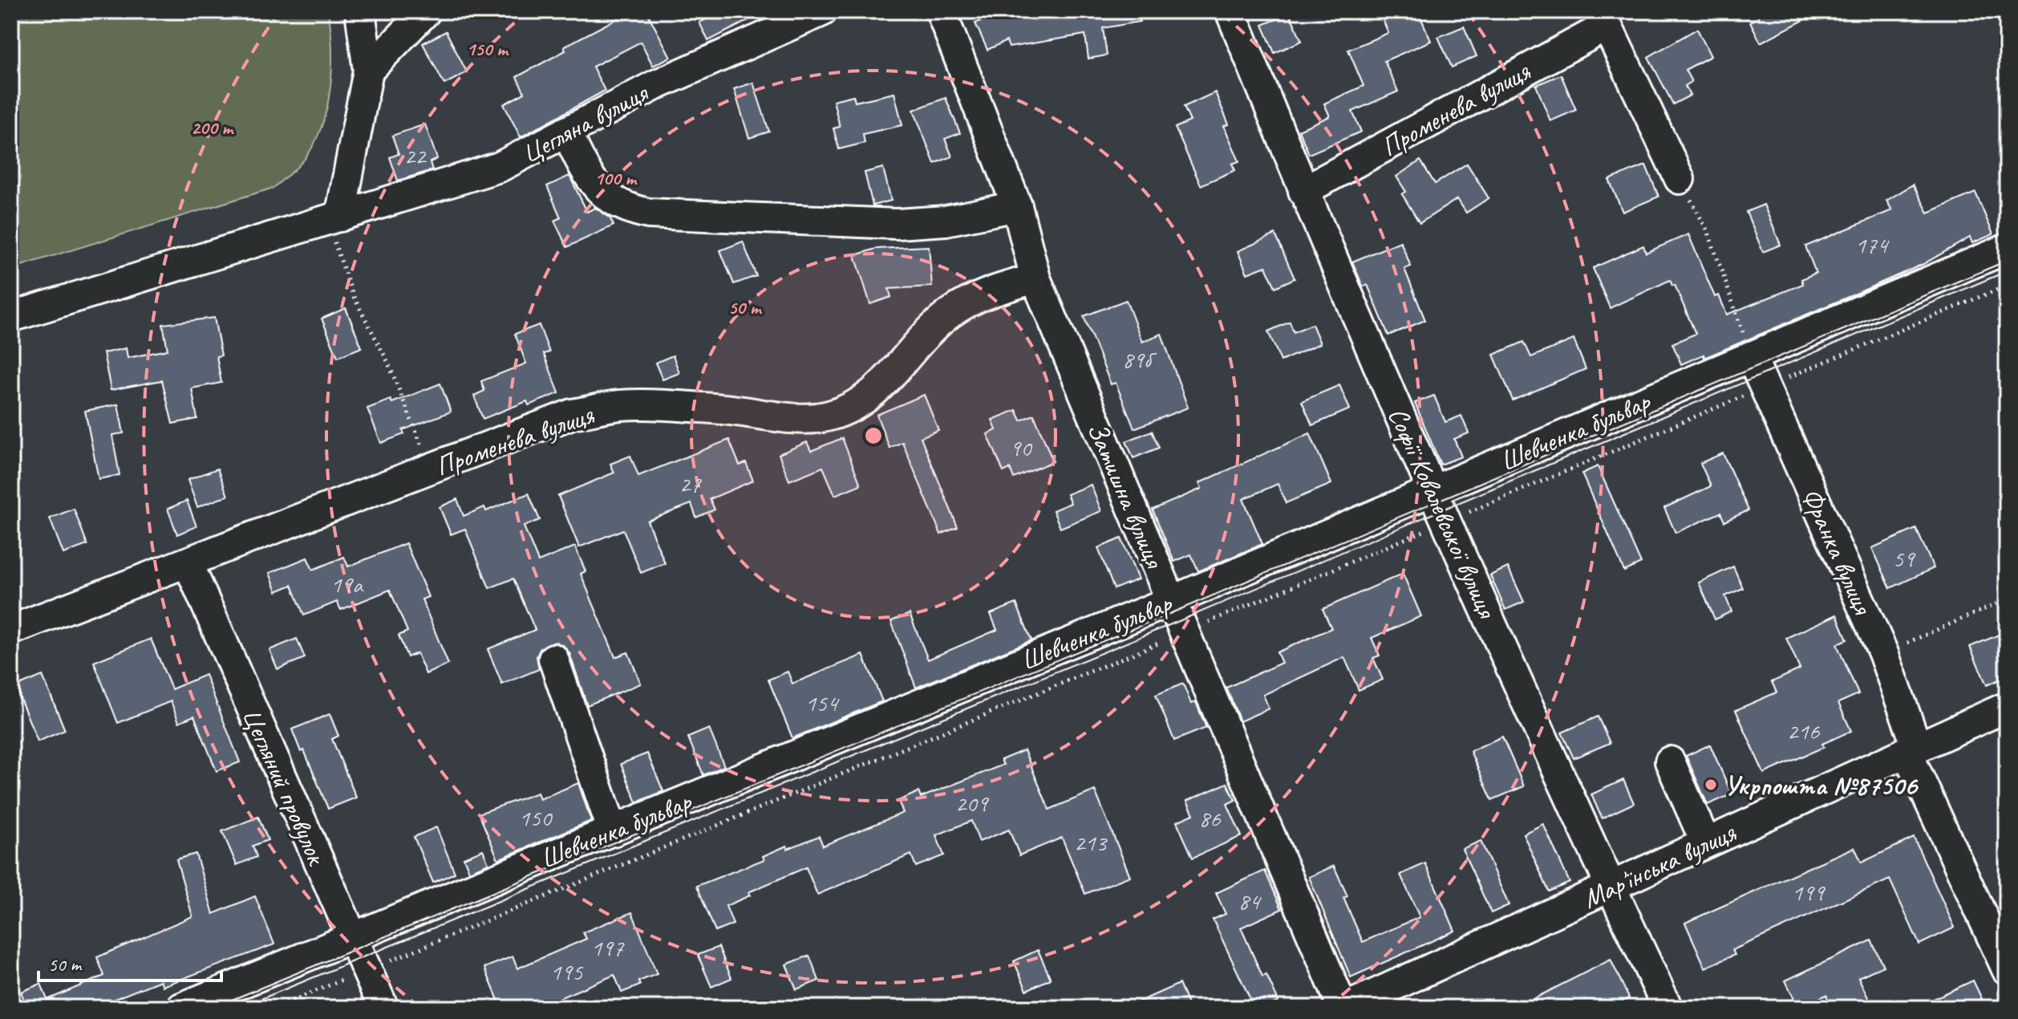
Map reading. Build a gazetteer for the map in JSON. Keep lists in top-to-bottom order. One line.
{"streets":{"street":["Променева вулиця","Цегляна вулиця","Шевченка бульвар","Затишна вулиця","Софії Ковалевської вулиця","Франка вулиця","Цегляний провулок","Мар'їнська вулиця"]},"crossings":[["Променева вулиця","Затишна вулиця"],["Променева вулиця","Софії Ковалевської вулиця"],["Променева вулиця","Цегляний провулок"],["Шевченка бульвар","Затишна вулиця"],["Шевченка бульвар","Софії Ковалевської вулиця"],["Шевченка бульвар","Франка вулиця"],["Шевченка бульвар","Цегляний провулок"],["Затишна вулиця","Мар'їнська вулиця"],["Софії Ковалевської вулиця","Мар'їнська вулиця"],["Франка вулиця","Мар'їнська вулиця"]],"places":["Укрпошта №87506"],"house_numbers":["22","174","89б","90","27","59","19а","154","216","209","150","86","213","199","84","197","195"],"scale_bar":"50 m","rings":["150 m","200 m","100 m","50 m"]}
